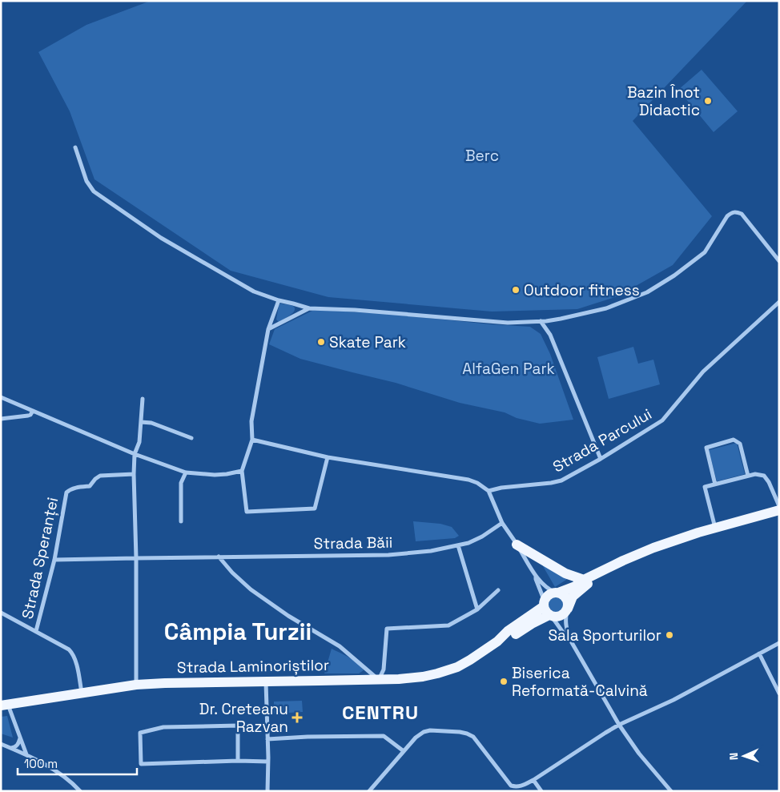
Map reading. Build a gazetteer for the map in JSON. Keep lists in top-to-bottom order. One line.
{"streets":{"main road":["Strada Laminoriștilor"],"street":["Strada Parcului","Strada Băii","Strada Speranței"]},"crossings":[["Strada Băii","Strada Speranței"]],"districts":["Câmpia Turzii","CENTRU"],"parks":["Berc","AlfaGen Park"],"places":{"other":["Bazin Înot Didactic","Outdoor fitness","Skate Park","Sala Sporturilor","Biserica Reformată-Calvină"],"health":["Dr. Creteanu Razvan"]},"scale_bar":"100 m","north":"left"}
